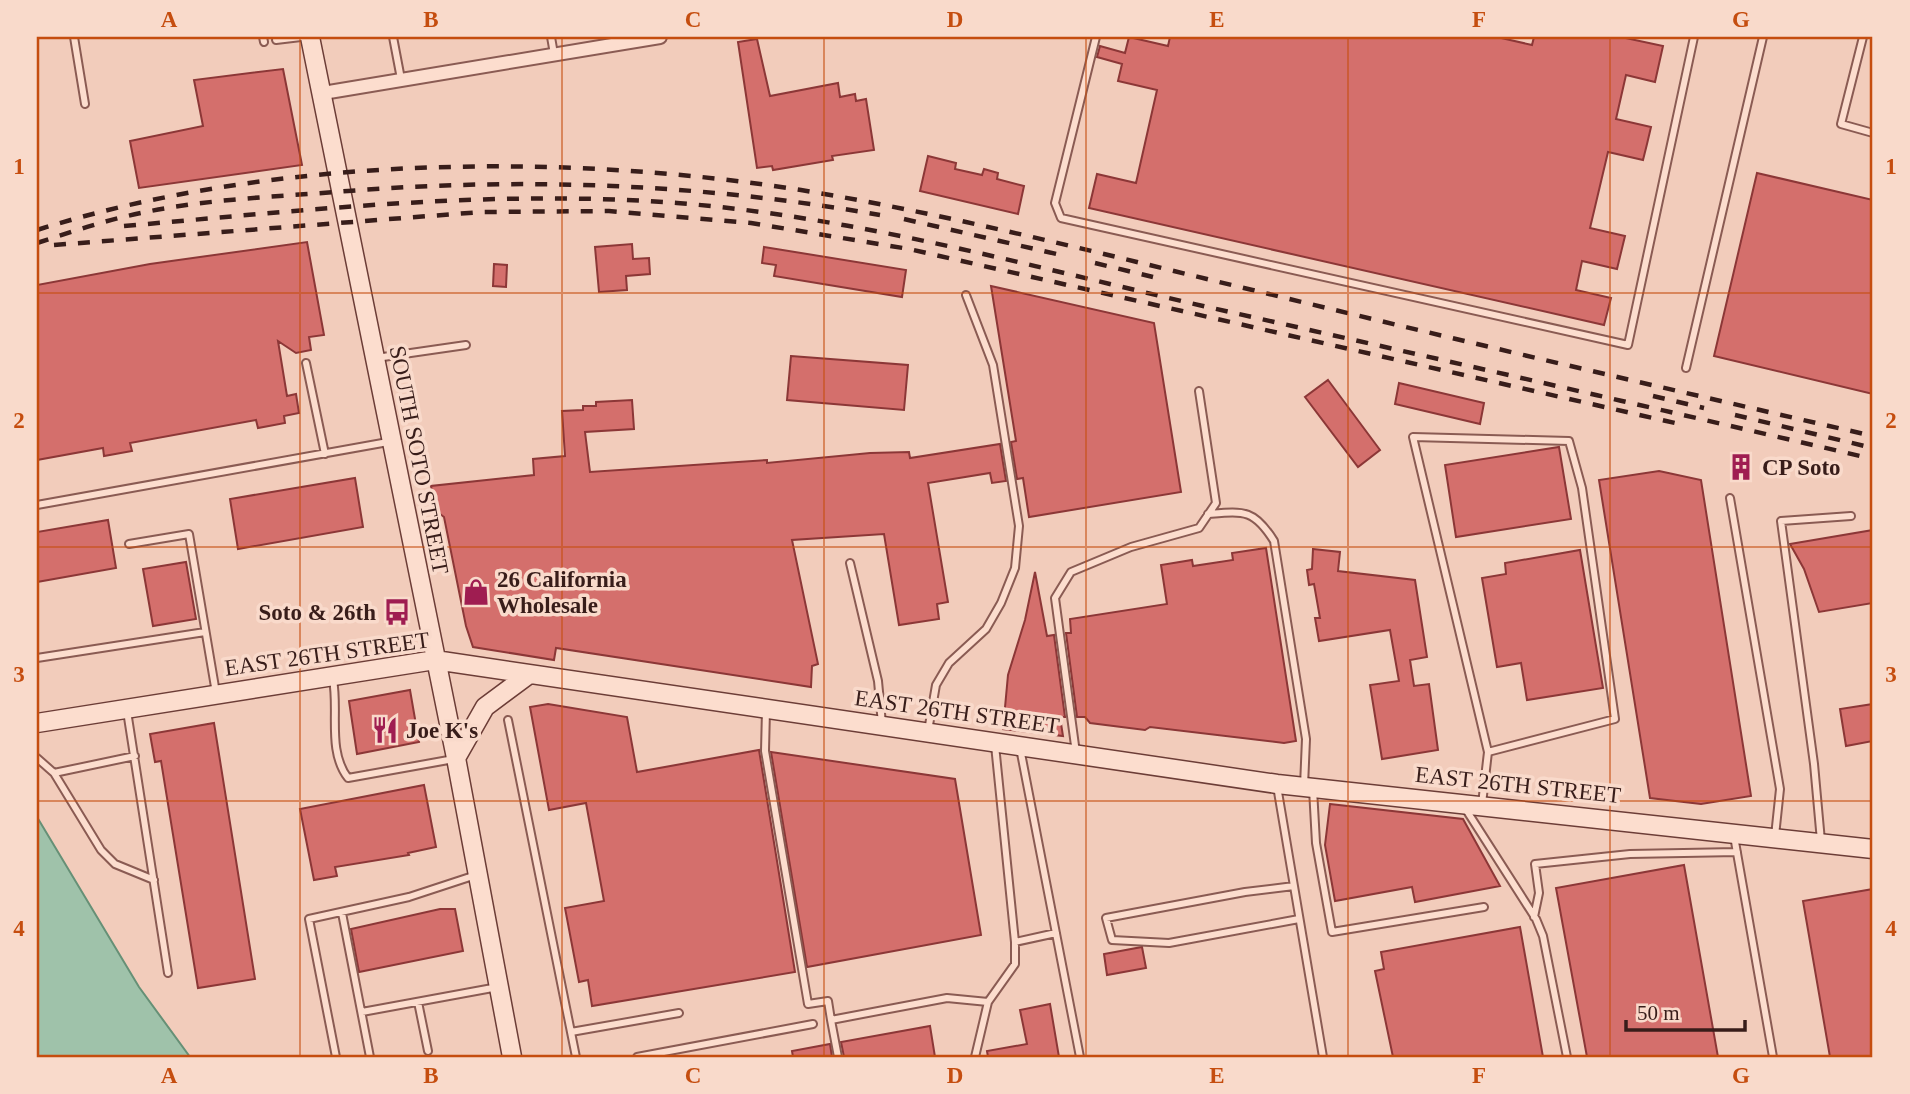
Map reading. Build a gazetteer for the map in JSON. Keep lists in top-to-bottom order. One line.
{"streets":{"street":["SOUTH SOTO STREET","EAST 26TH STREET"]},"crossings":[["SOUTH SOTO STREET","EAST 26TH STREET"]],"places":{"building":["CP Soto"],"shop":["26 California Wholesale"],"bus stop":["Soto & 26th"],"restaurant":["Joe K's"]},"scale_bar":"50 m","grid":{"columns":["A","B","C","D","E","F","G"],"rows":["1","2","3","4"]}}
